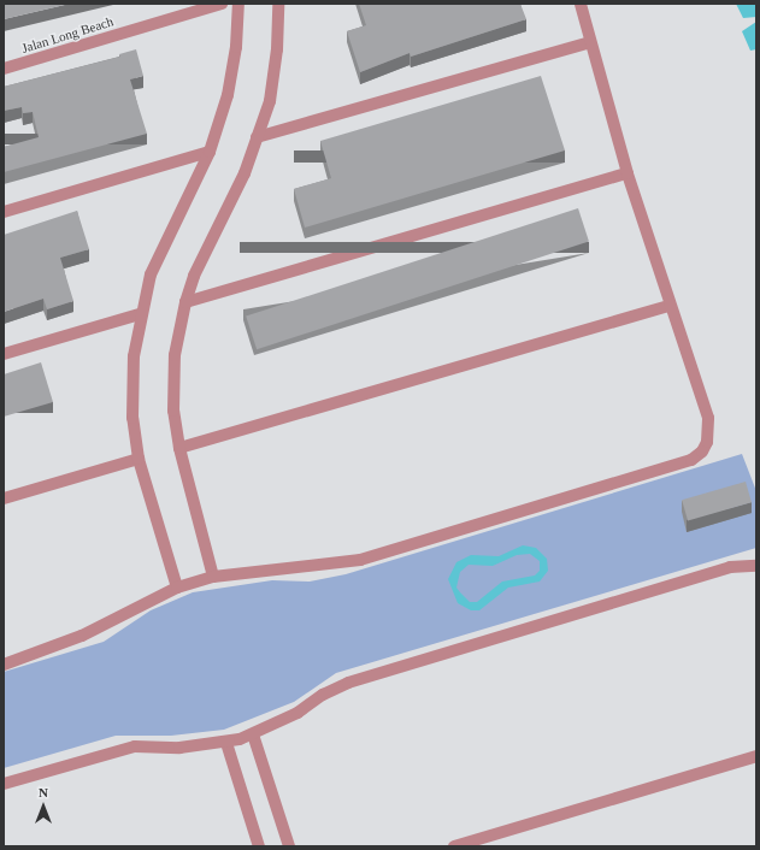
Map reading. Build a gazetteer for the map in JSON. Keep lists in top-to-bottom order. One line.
{"streets":{"street":["Jalan Long Beach"]},"north":"top"}
